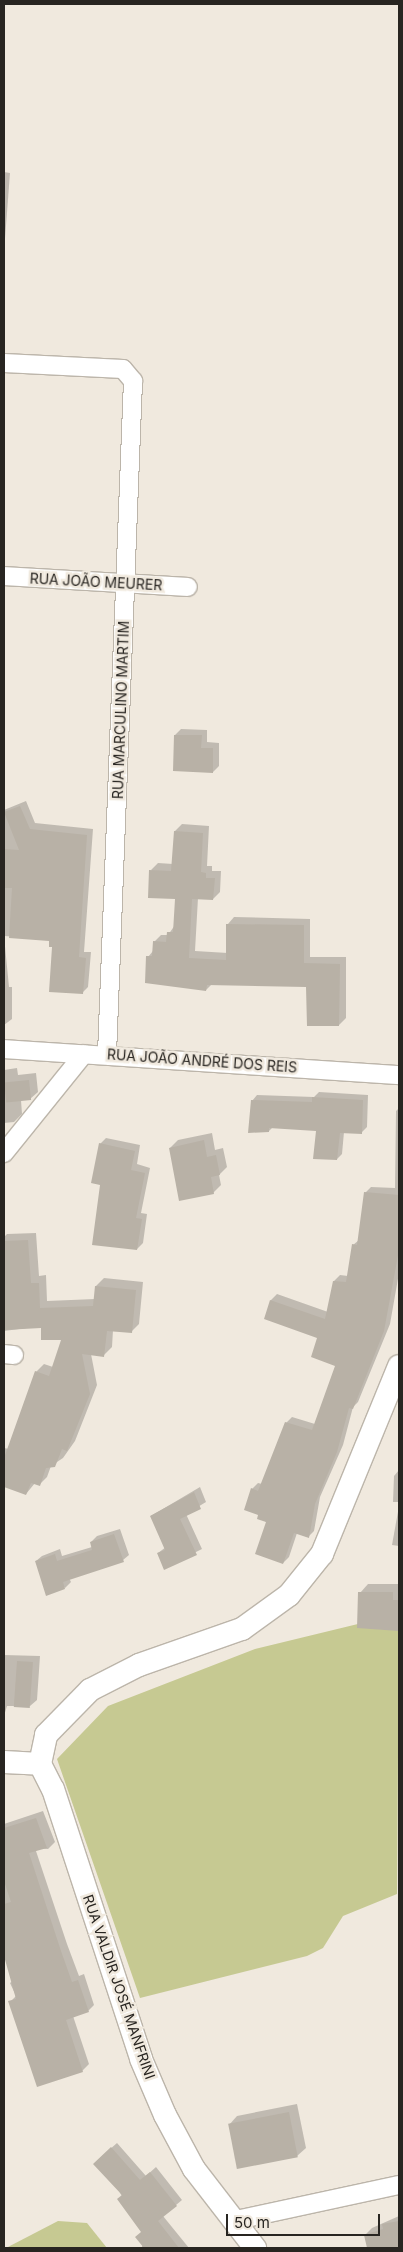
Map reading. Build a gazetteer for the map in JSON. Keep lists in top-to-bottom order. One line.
{"streets":{"street":["RUA JOÃO MEURER","RUA MARCULINO MARTIM","RUA JOÃO ANDRÉ DOS REIS","RUA VALDIR JOSÉ MANFRINI"]},"crossings":[["RUA JOÃO MEURER","RUA MARCULINO MARTIM"],["RUA MARCULINO MARTIM","RUA JOÃO ANDRÉ DOS REIS"]],"scale_bar":"50 m"}
